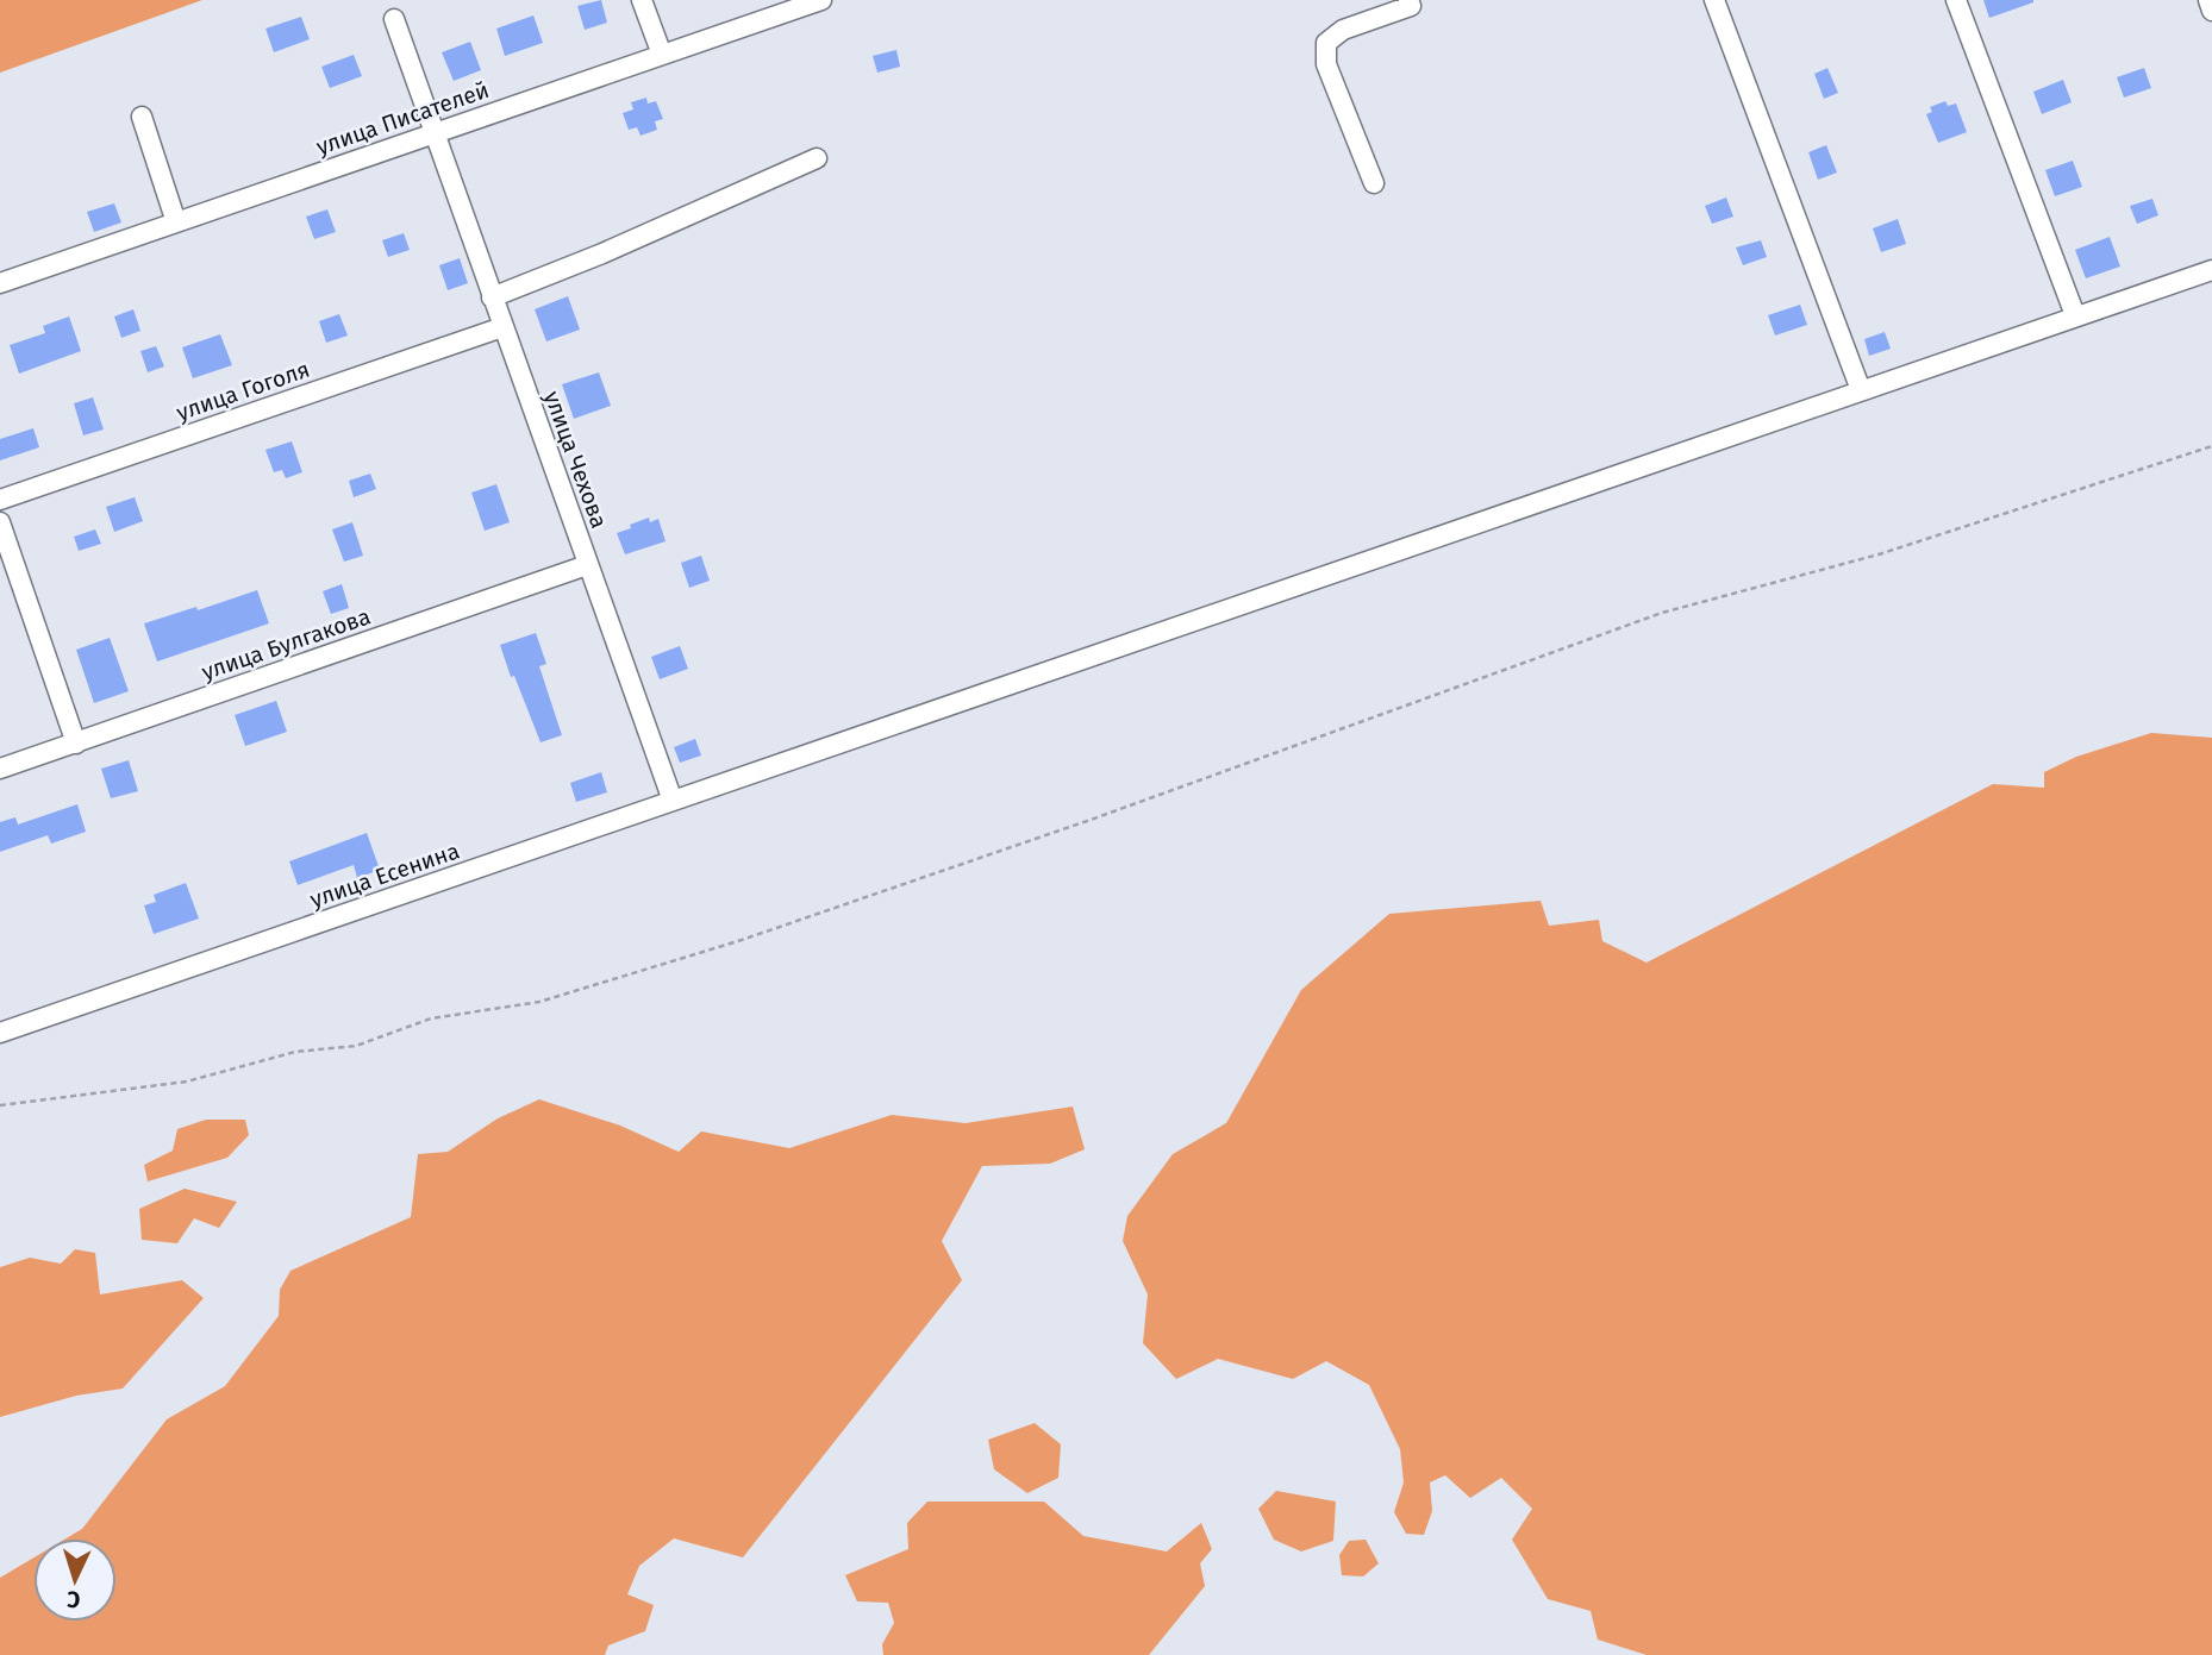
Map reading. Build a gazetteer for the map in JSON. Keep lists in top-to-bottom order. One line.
{"streets":{"street":["улица Писателей","улица Гоголя","улица Чехова","улица Булгакова","улица Есенина"]},"crossings":[["улица Писателей","улица Чехова"],["улица Гоголя","улица Чехова"],["улица Чехова","улица Булгакова"],["улица Чехова","улица Есенина"]],"north":"bottom"}
